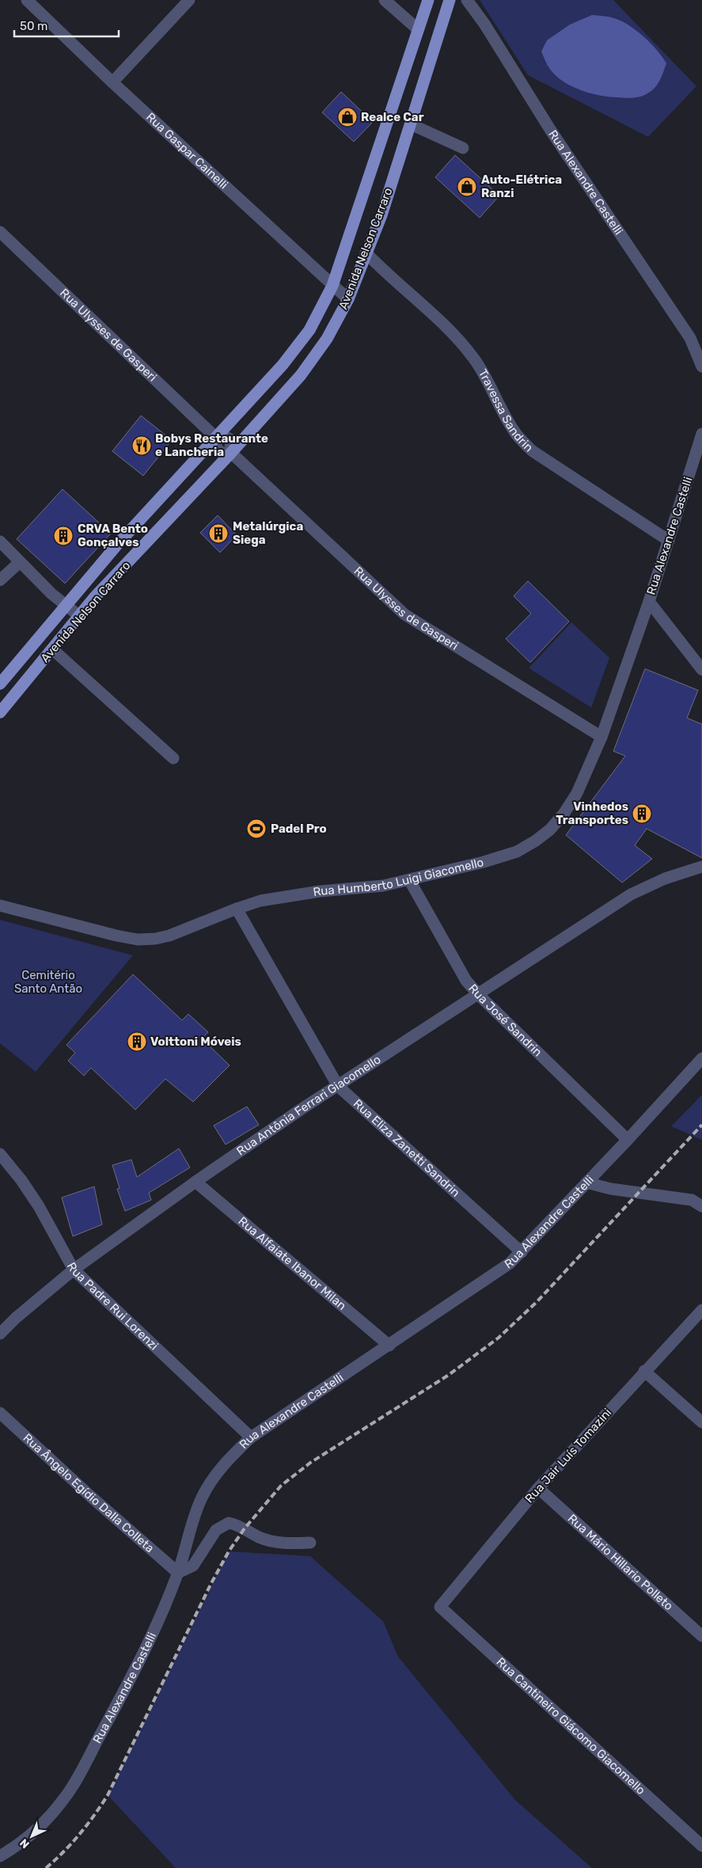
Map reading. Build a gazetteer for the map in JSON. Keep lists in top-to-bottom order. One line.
{"streets":{"main road":["Avenida Nelson Carraro"],"street":["Rua Gaspar Cainelli","Rua Alexandre Castelli","Rua Ulysses de Gasperi","Travessa Sandrin","Rua Humberto Luigi Giacomello","Rua José Sandrin","Rua Antônia Ferrari Giacomello","Rua Eliza Zanetti Sandrin","Rua Alfaiate Ibanor Milan","Rua Padre Rui Lorenzi","Rua Jair Luís Tomazini","Rua Ângelo Egídio Dalla Colleta","Rua Mário Hillario Polleto","Rua Cantineiro Giácomo Giacomello"]},"crossings":[["Rua Gaspar Cainelli","Avenida Nelson Carraro"],["Rua Alexandre Castelli","Travessa Sandrin"],["Rua Alexandre Castelli","Rua Humberto Luigi Giacomello"],["Rua Alexandre Castelli","Rua José Sandrin"],["Rua Alexandre Castelli","Rua Eliza Zanetti Sandrin"],["Rua Alexandre Castelli","Rua Alfaiate Ibanor Milan"],["Rua Alexandre Castelli","Rua Padre Rui Lorenzi"],["Rua Alexandre Castelli","Rua Ângelo Egídio Dalla Colleta"],["Avenida Nelson Carraro","Rua Ulysses de Gasperi"],["Avenida Nelson Carraro","Travessa Sandrin"],["Rua Ulysses de Gasperi","Rua Humberto Luigi Giacomello"],["Rua Humberto Luigi Giacomello","Rua José Sandrin"],["Rua Humberto Luigi Giacomello","Rua Eliza Zanetti Sandrin"],["Rua José Sandrin","Rua Antônia Ferrari Giacomello"],["Rua Antônia Ferrari Giacomello","Rua Eliza Zanetti Sandrin"],["Rua Antônia Ferrari Giacomello","Rua Alfaiate Ibanor Milan"],["Rua Antônia Ferrari Giacomello","Rua Padre Rui Lorenzi"],["Rua Jair Luís Tomazini","Rua Mário Hillario Polleto"],["Rua Jair Luís Tomazini","Rua Cantineiro Giácomo Giacomello"]],"parks":["Cemitério Santo Antão"],"places":{"shop":["Realce Car","Auto-Elétrica Ranzi"],"restaurant":["Bobys Restaurante e Lancheria"],"building":["Metalúrgica Siega","CRVA Bento Gonçalves","Vinhedos Transportes","Volttoni Móveis"],"sports":["Padel Pro"]},"scale_bar":"50 m","north":"bottom left"}
